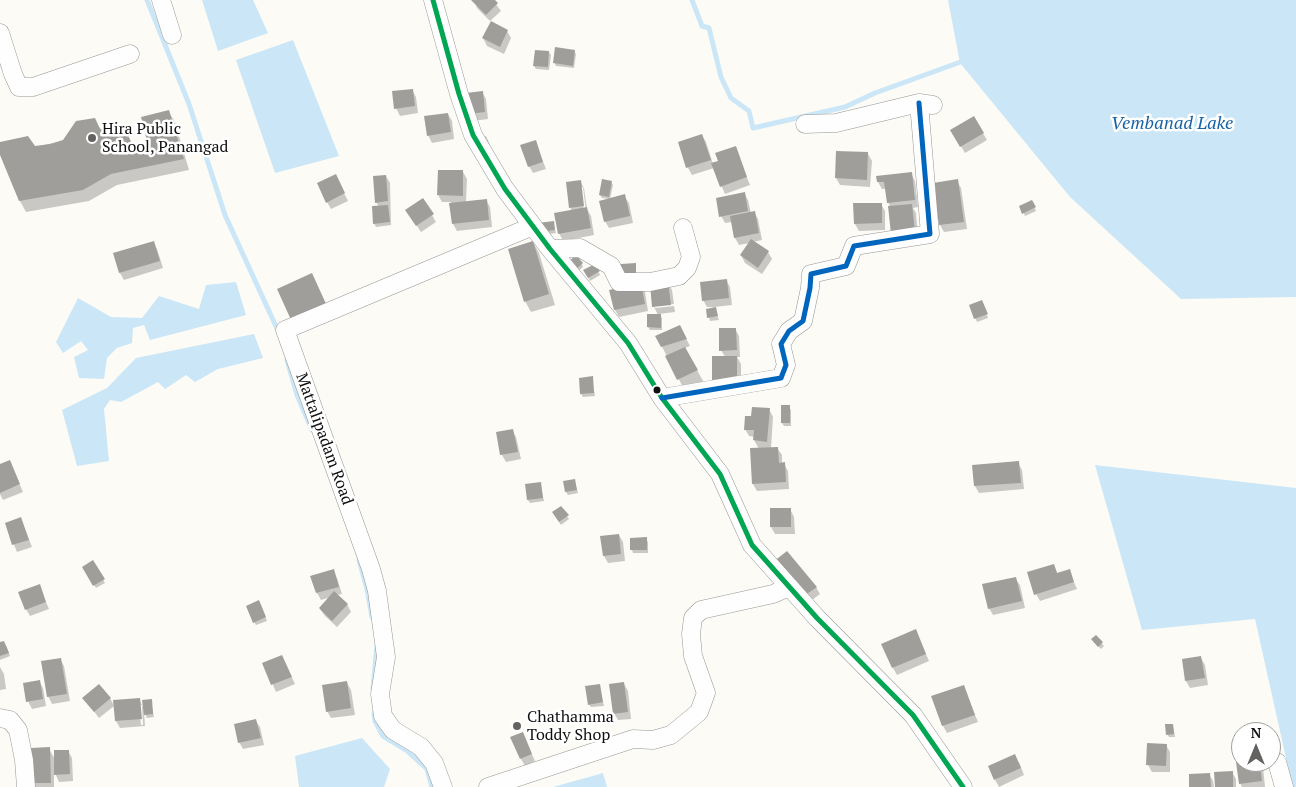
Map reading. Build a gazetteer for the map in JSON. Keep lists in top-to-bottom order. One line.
{"streets":{"street":["Mattalipadam Road"]},"water":["Vembanad Lake"],"places":["Hira Public School, Panangad","Chathamma Toddy Shop"],"north":"top"}
